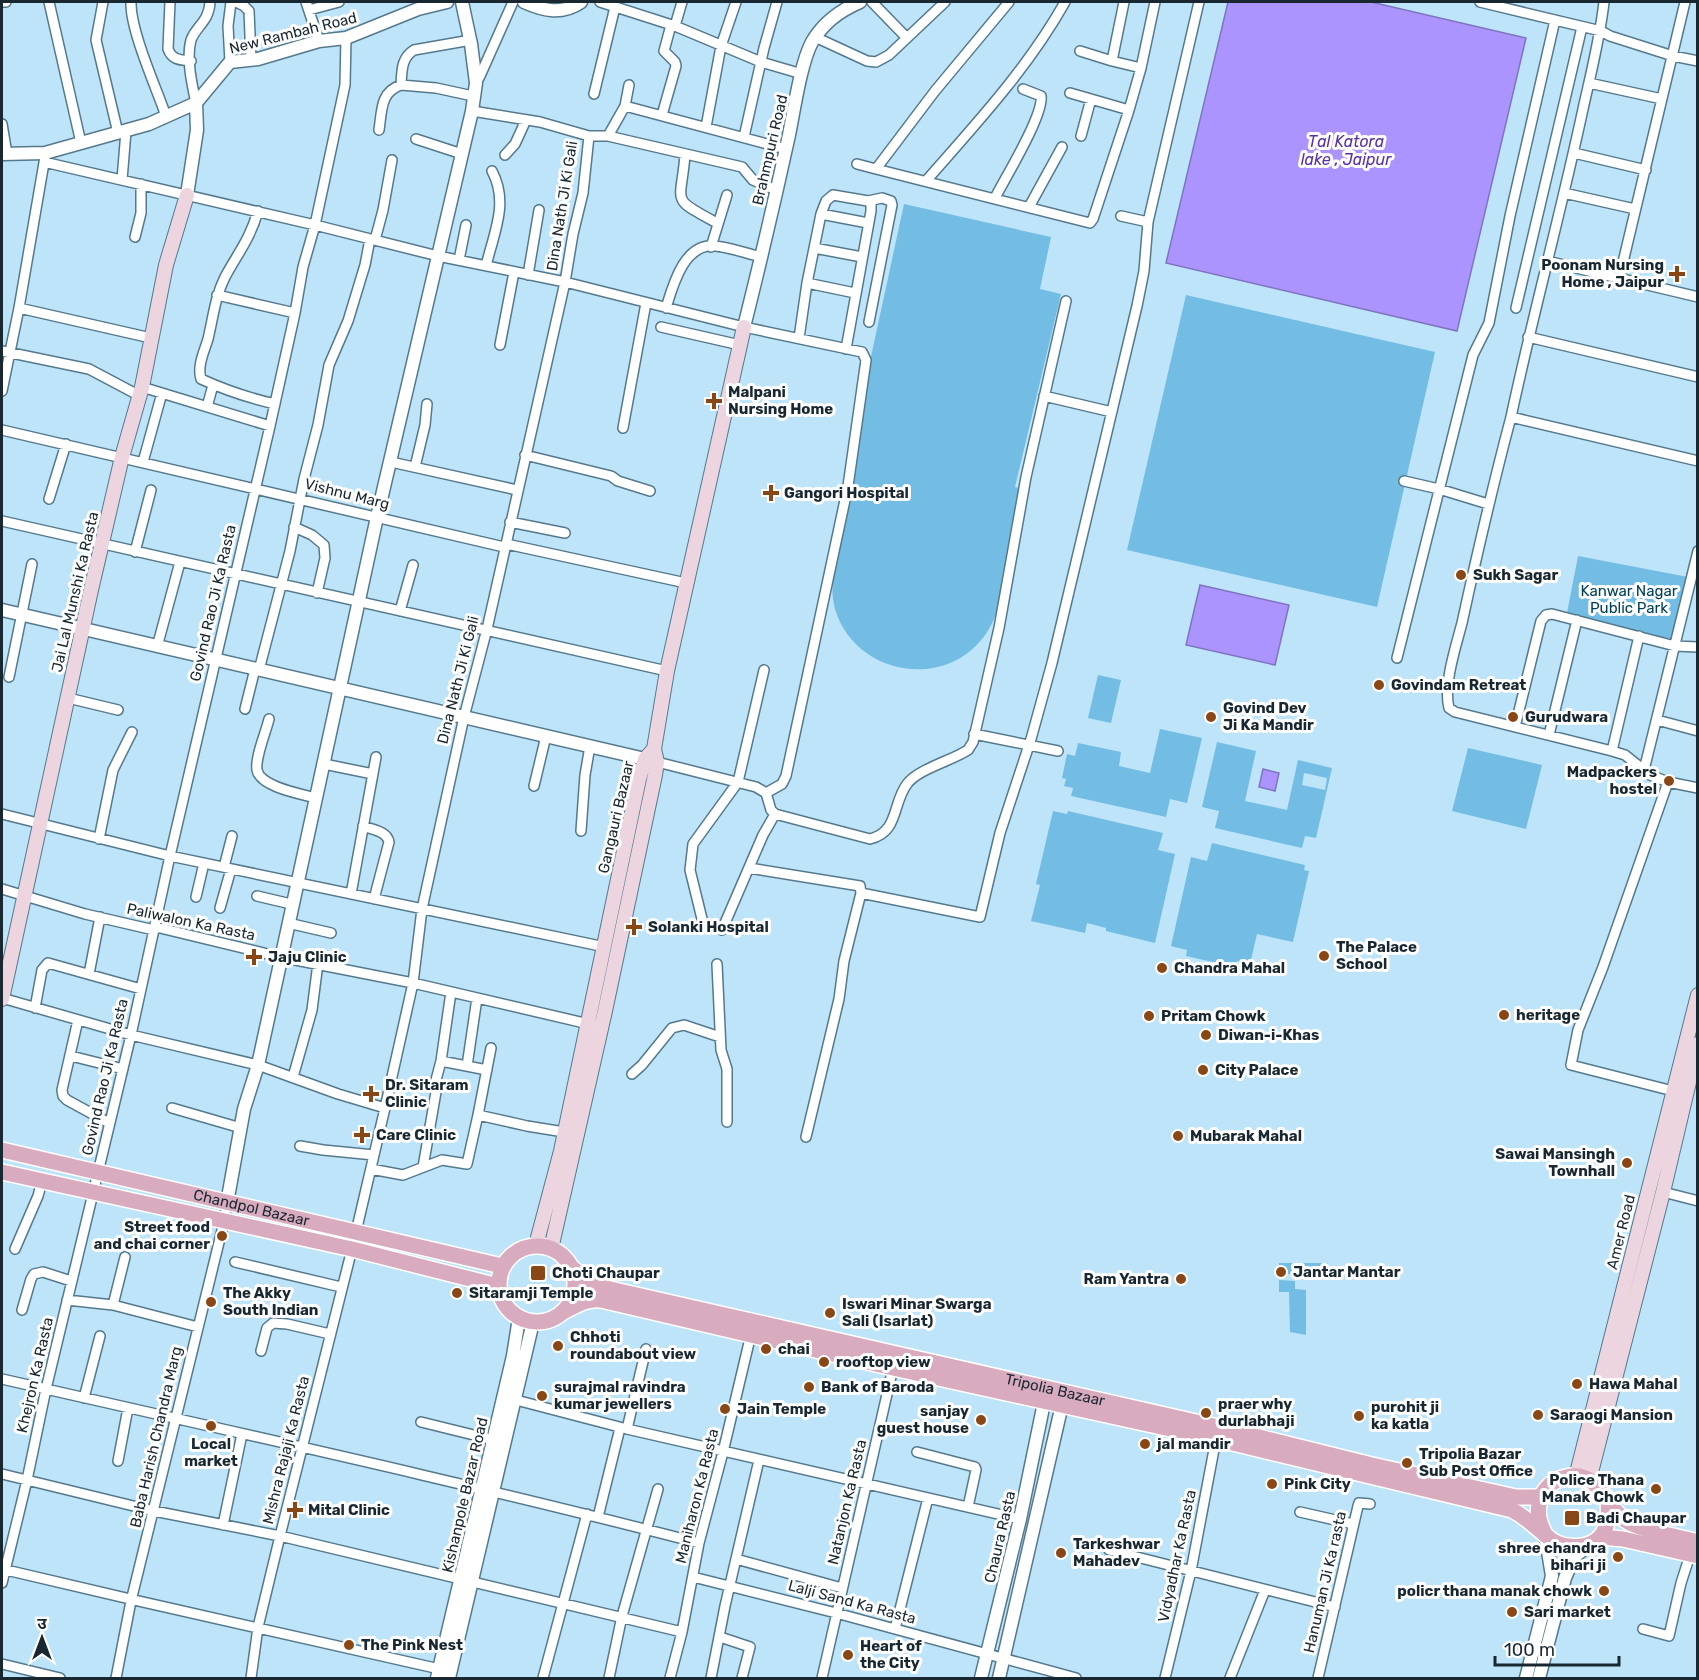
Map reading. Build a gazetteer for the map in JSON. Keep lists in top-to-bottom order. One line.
{"streets":{"main road":["Jai Lal Munshi Ka Rasta","Gangauri Bazaar","Chandpol Bazaar","Amer Road","Tripolia Bazaar"],"street":["New Rambah Road","Brahmpuri Road","Dina Nath Ji Ki Gali","Vishnu Marg","Govind Rao Ji Ka Rasta","Paliwalon Ka Rasta","Khejron Ka Rasta","Baba Harish Chandra Marg","Mishra Rajaji Ka Rasta","Kishanpole Bazar Road","Maniharon Ka Rasta","Natanjon Ka Rasta","Chaura Rasta","Vidyadhar Ka Rasta","Hanuman Ji Ka rasta","Lalji Sand Ka Rasta"]},"crossings":[["New Rambah Road","Govind Rao Ji Ka Rasta"],["Brahmpuri Road","Gangauri Bazaar"],["Dina Nath Ji Ki Gali","Vishnu Marg"],["Dina Nath Ji Ki Gali","Paliwalon Ka Rasta"],["Dina Nath Ji Ki Gali","Chandpol Bazaar"],["Dina Nath Ji Ki Gali","Mishra Rajaji Ka Rasta"],["Vishnu Marg","Jai Lal Munshi Ka Rasta"],["Vishnu Marg","Govind Rao Ji Ka Rasta"],["Vishnu Marg","Gangauri Bazaar"],["Jai Lal Munshi Ka Rasta","Paliwalon Ka Rasta"],["Govind Rao Ji Ka Rasta","Paliwalon Ka Rasta"],["Govind Rao Ji Ka Rasta","Chandpol Bazaar"],["Govind Rao Ji Ka Rasta","Khejron Ka Rasta"],["Gangauri Bazaar","Paliwalon Ka Rasta"],["Gangauri Bazaar","Chandpol Bazaar"],["Gangauri Bazaar","Tripolia Bazaar"],["Gangauri Bazaar","Kishanpole Bazar Road"],["Chandpol Bazaar","Khejron Ka Rasta"],["Chandpol Bazaar","Tripolia Bazaar"],["Chandpol Bazaar","Baba Harish Chandra Marg"],["Chandpol Bazaar","Mishra Rajaji Ka Rasta"],["Chandpol Bazaar","Kishanpole Bazar Road"],["Amer Road","Tripolia Bazaar"],["Tripolia Bazaar","Kishanpole Bazar Road"],["Tripolia Bazaar","Maniharon Ka Rasta"],["Tripolia Bazaar","Natanjon Ka Rasta"],["Tripolia Bazaar","Chaura Rasta"],["Tripolia Bazaar","Vidyadhar Ka Rasta"],["Maniharon Ka Rasta","Lalji Sand Ka Rasta"],["Natanjon Ka Rasta","Lalji Sand Ka Rasta"],["Chaura Rasta","Lalji Sand Ka Rasta"]],"water":["Tal Katora lake , Jaipur"],"parks":["Kanwar Nagar Public Park"],"places":{"health":["Poonam Nursing Home , Jaipur","Malpani Nursing Home","Gangori Hospital","Solanki Hospital","Jaju Clinic","Dr. Sitaram Clinic","Care Clinic","Mital Clinic"],"other":["Sukh Sagar","Govindam Retreat","Govind Dev Ji Ka Mandir","Gurudwara","Madpackers hostel","The Palace School","Chandra Mahal","heritage","Pritam Chowk","Diwan-i-Khas","City Palace","Mubarak Mahal","Sawai Mansingh Townhall","Street food and chai corner","Jantar Mantar","Ram Yantra","Sitaramji Temple","The Akky South Indian","Iswari Minar Swarga Sali (Isarlat)","Chhoti roundabout view","chai","rooftop view","Hawa Mahal","Bank of Baroda","surajmal ravindra kumar jewellers","Jain Temple","praer why durlabhaji","Saraogi Mansion","purohit ji ka katla","sanjay guest house","Local market","jal mandir","Tripolia Bazar Sub Post Office","Pink City","Police Thana Manak Chowk","Tarkeshwar Mahadev","shree chandra bihari ji","policr thana manak chowk","Sari market","The Pink Nest","Heart of the City"],"transit":["Choti Chaupar","Badi Chaupar"]},"scale_bar":"100 m","north":"top"}
